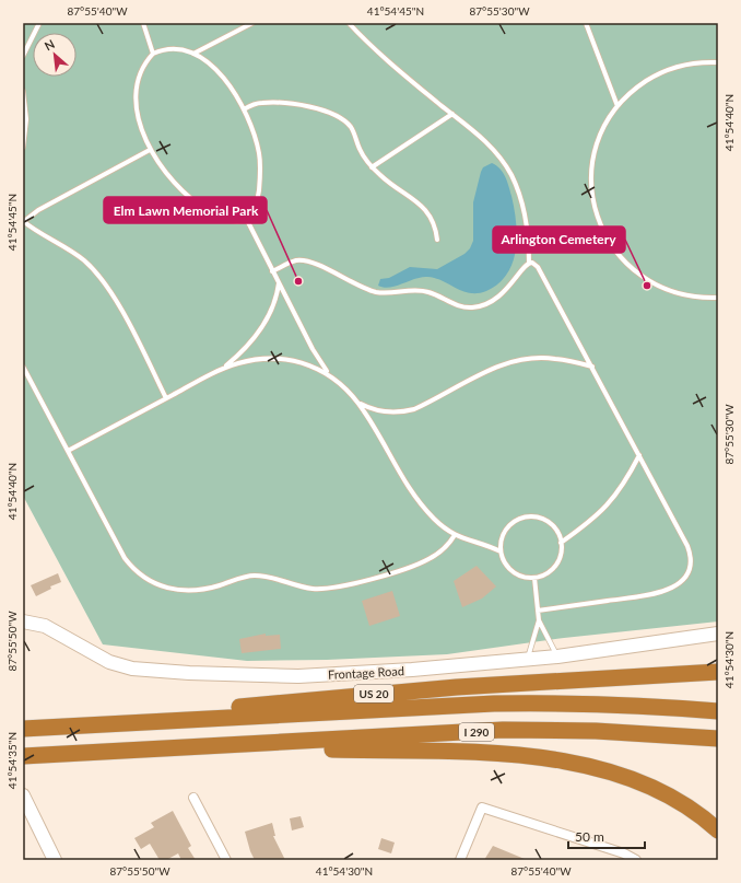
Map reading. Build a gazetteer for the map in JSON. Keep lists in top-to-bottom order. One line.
{"streets":{"highway":["US 20","I 290"],"street":["Frontage Road"]},"places":["Elm Lawn Memorial Park","Arlington Cemetery"],"scale_bar":"50 m","north":"top left","coordinates":["87°55'40\"W","41°54'45\"N","87°55'30\"W","41°54'40\"N","87°55'50\"W","41°54'30\"N","41°54'35\"N"]}
